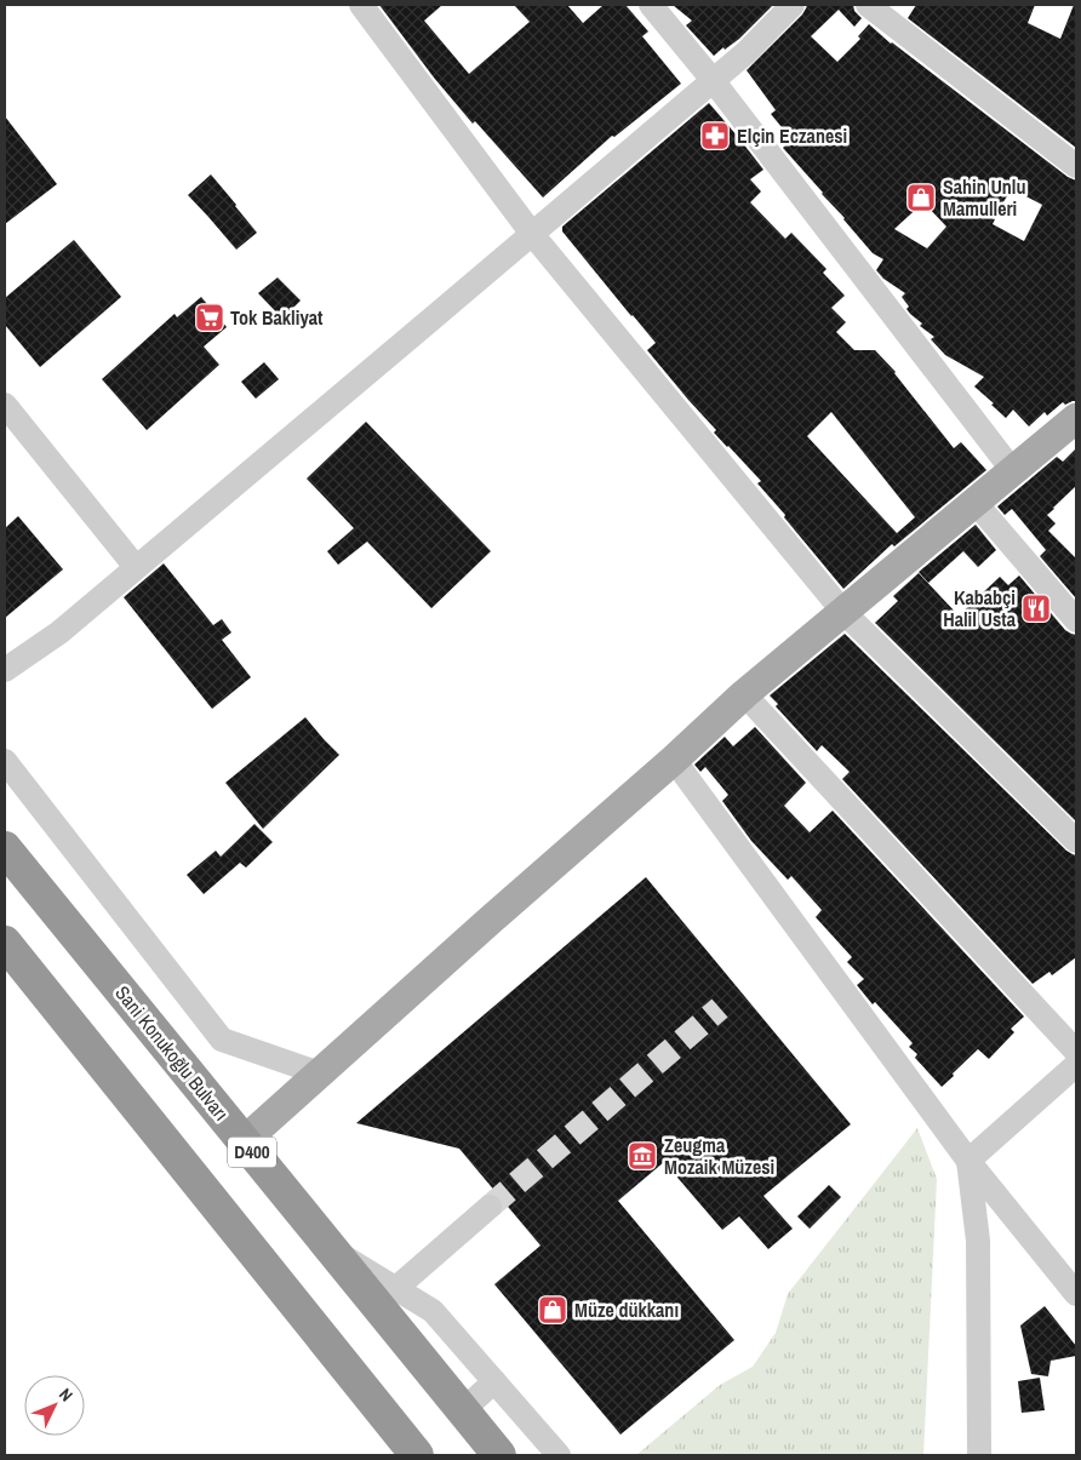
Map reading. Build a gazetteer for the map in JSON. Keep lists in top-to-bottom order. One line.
{"streets":{"highway":["Sani Konukoğlu Bulvarı","D400"]},"places":{"pharmacy":["Elçin Eczanesi"],"shop":["Sahin Unlu Mamulleri","Müze dükkanı"],"supermarket":["Tok Bakliyat"],"restaurant":["Kababçi Halil Usta"],"museum":["Zeugma Mozaik Müzesi"]},"north":"top right"}
